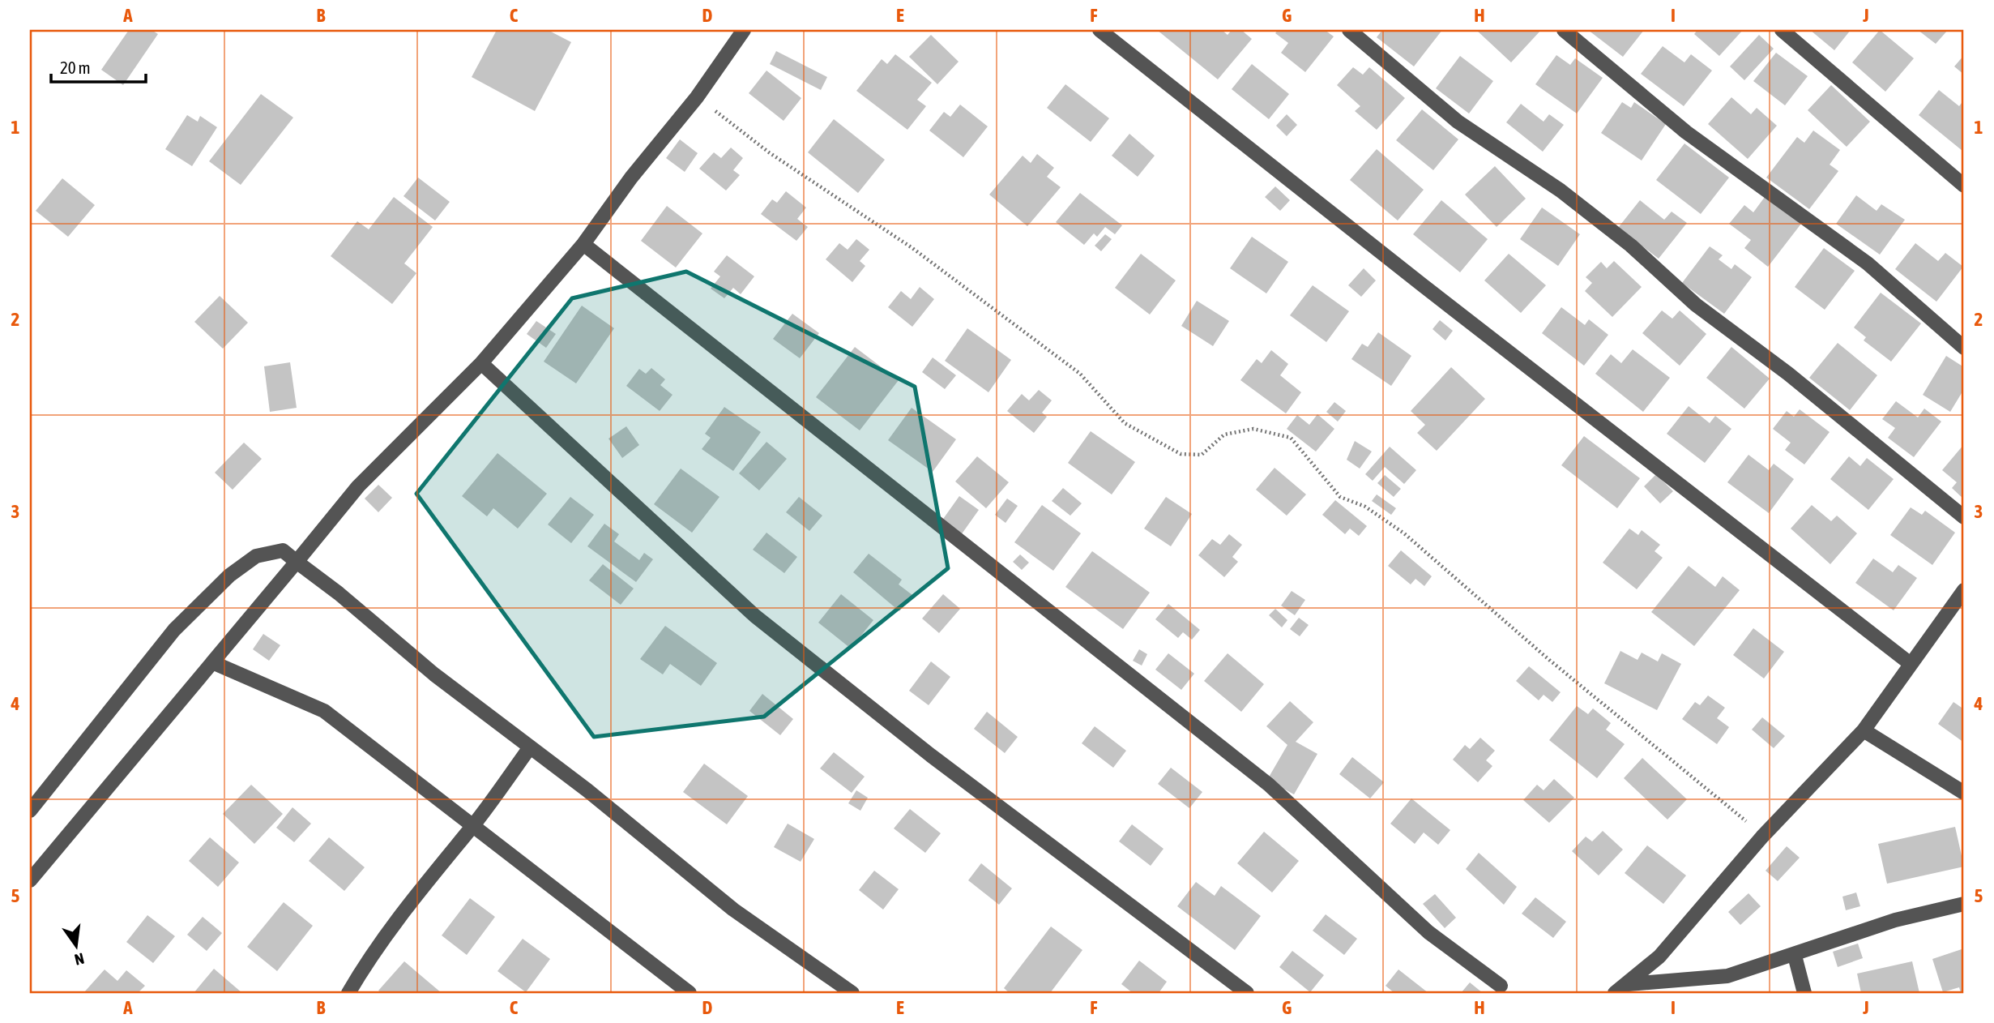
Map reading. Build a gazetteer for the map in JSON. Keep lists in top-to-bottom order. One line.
{"scale_bar":"20 m","north":"bottom","grid":{"columns":["A","B","C","D","E","F","G","H","I","J"],"rows":["1","2","3","4","5"]}}
